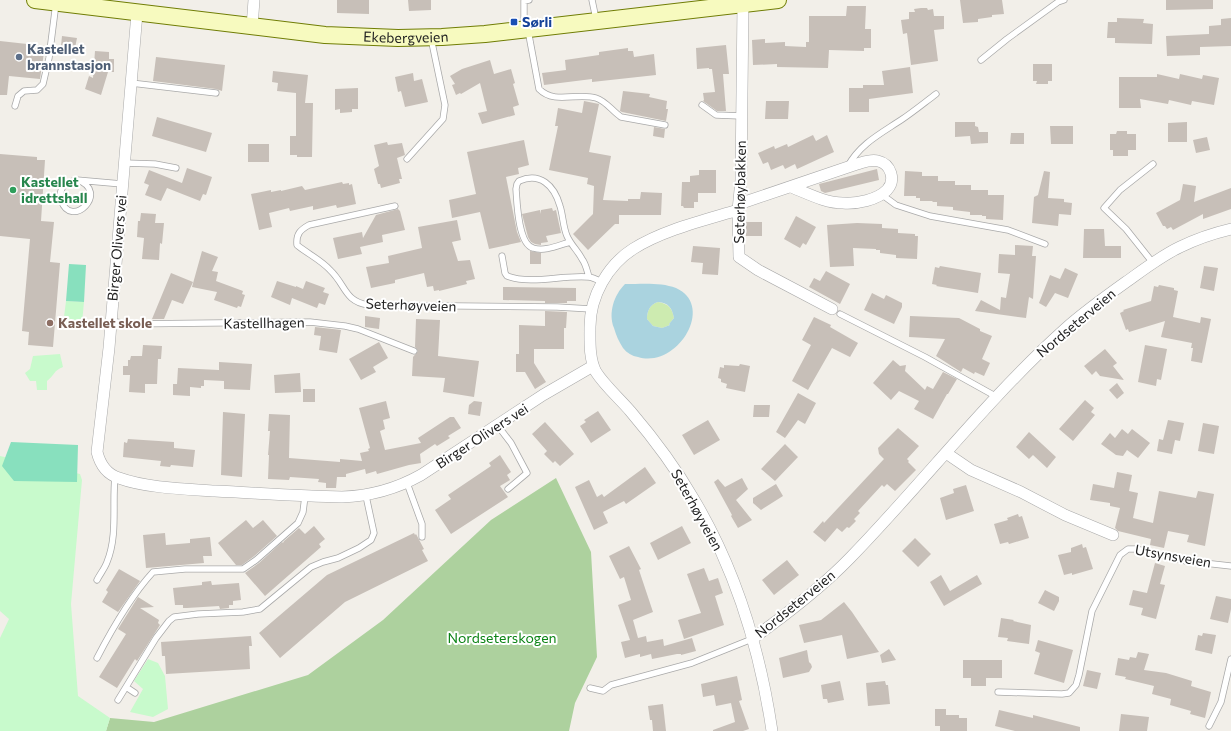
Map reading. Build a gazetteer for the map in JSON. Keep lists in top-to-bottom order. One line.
{"streets":{"main road":["Ekebergveien"],"street":["Seterhøybakken","Birger Olivers vei","Seterhøyveien","Nordseterveien"],"lane":["Kastellhagen","Utsynsveien"]},"crossings":[["Ekebergveien","Seterhøybakken"],["Ekebergveien","Birger Olivers vei"],["Seterhøybakken","Seterhøyveien"],["Seterhøybakken","Nordseterveien"],["Birger Olivers vei","Seterhøyveien"],["Birger Olivers vei","Kastellhagen"],["Seterhøyveien","Nordseterveien"]],"parks":["Nordseterskogen"],"places":{"transit":["Sørli"],"other":["Kastellet brannstasjon","Kastellet idrettshall","Kastellet skole"]}}
